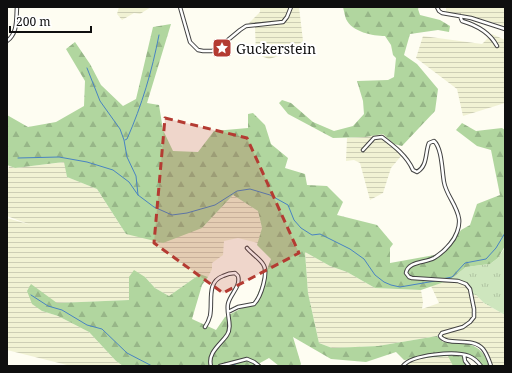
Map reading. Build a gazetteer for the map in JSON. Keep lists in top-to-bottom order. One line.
{"places":{"place":["Guckerstein"]},"scale_bar":"200 m"}
